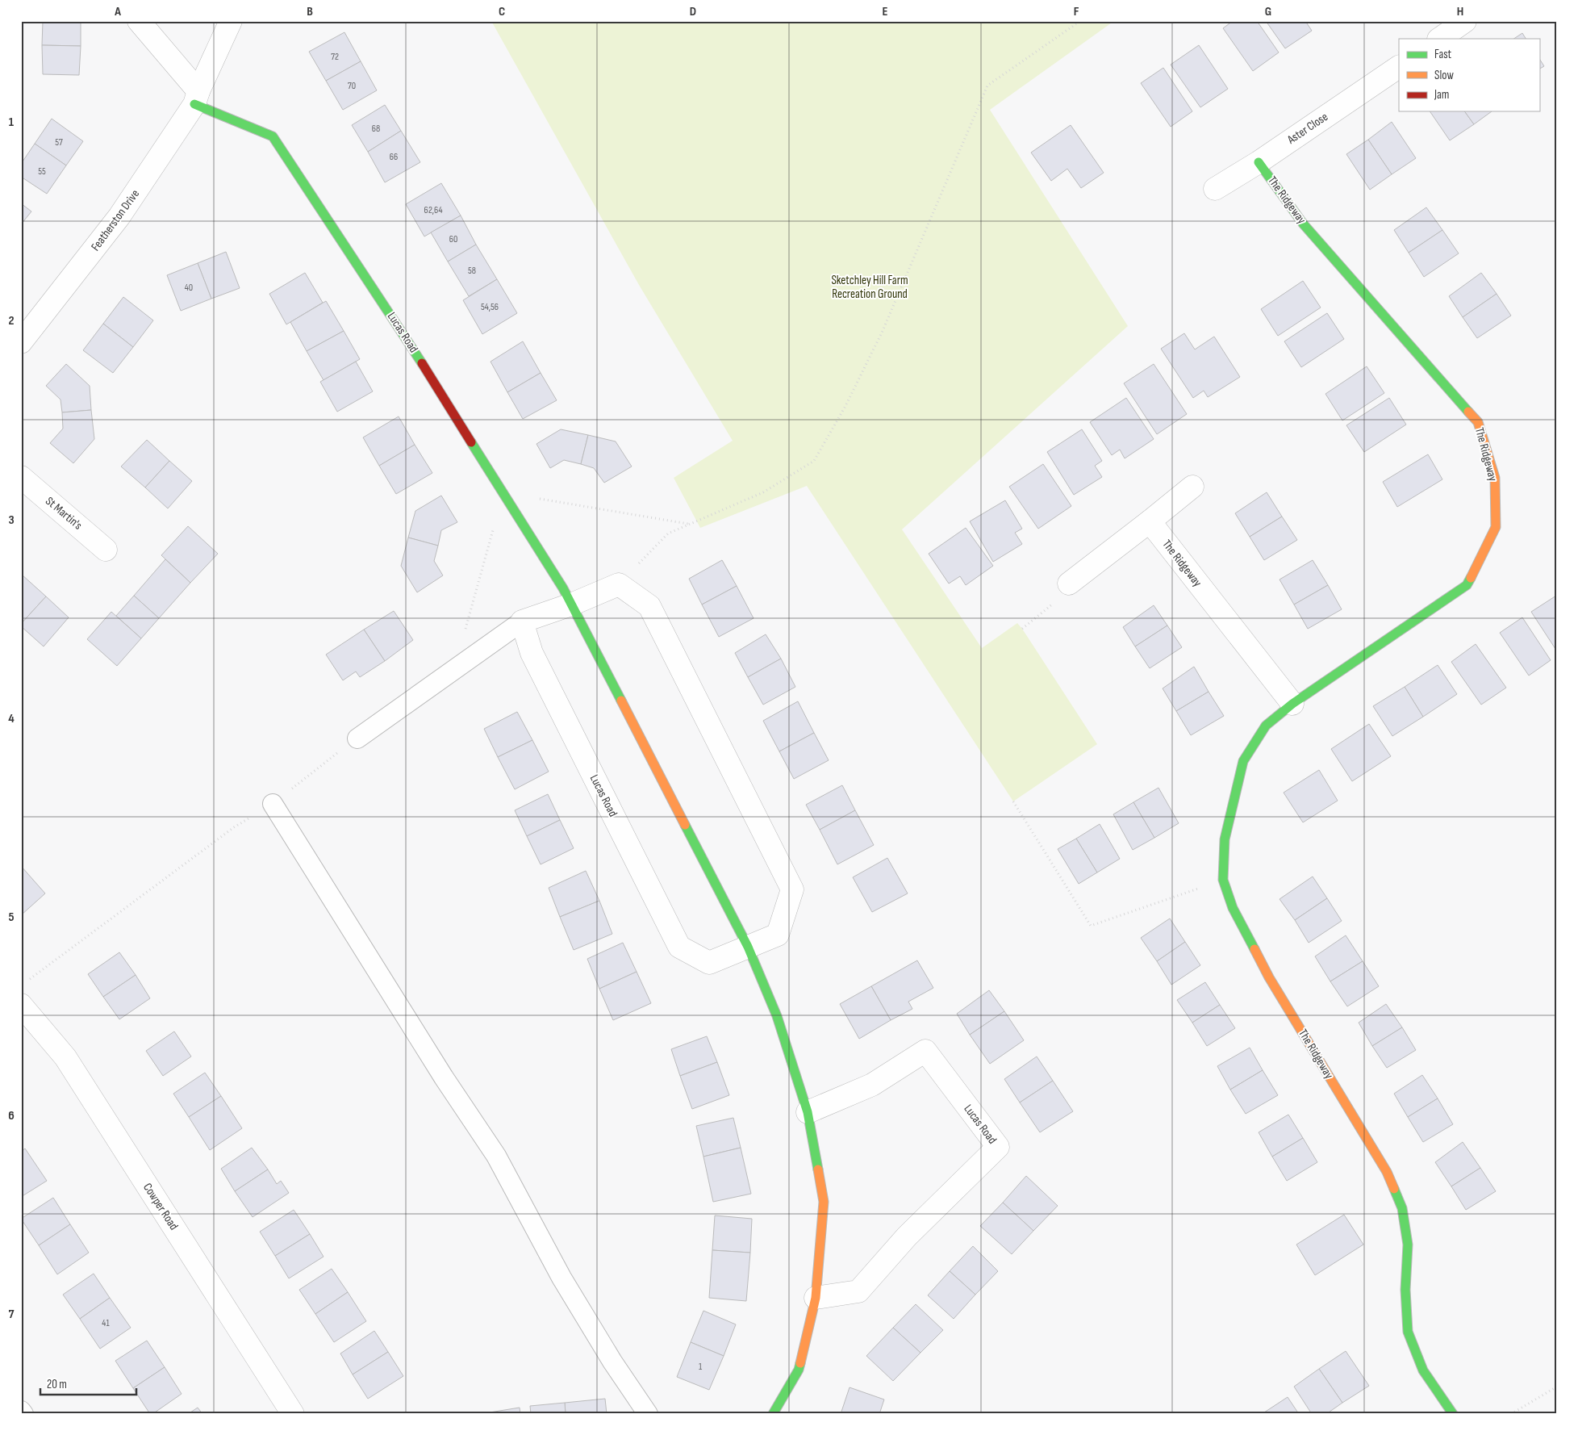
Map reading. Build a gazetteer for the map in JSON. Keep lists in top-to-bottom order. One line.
{"streets":{"street":["Aster Close","The Ridgeway","Featherston Drive","Lucas Road","St Martin's","Cowper Road"]},"crossings":[["Aster Close","The Ridgeway"],["Featherston Drive","Lucas Road"]],"parks":["Sketchley Hill Farm Recreation Ground"],"house_numbers":["72","70","68","57","66","55","62,64","60","58","40","54,56","41","1"],"legend":["Fast","Slow","Jam"],"scale_bar":"20 m","grid":{"columns":["A","B","C","D","E","F","G","H"],"rows":["1","2","3","4","5","6","7"]}}
